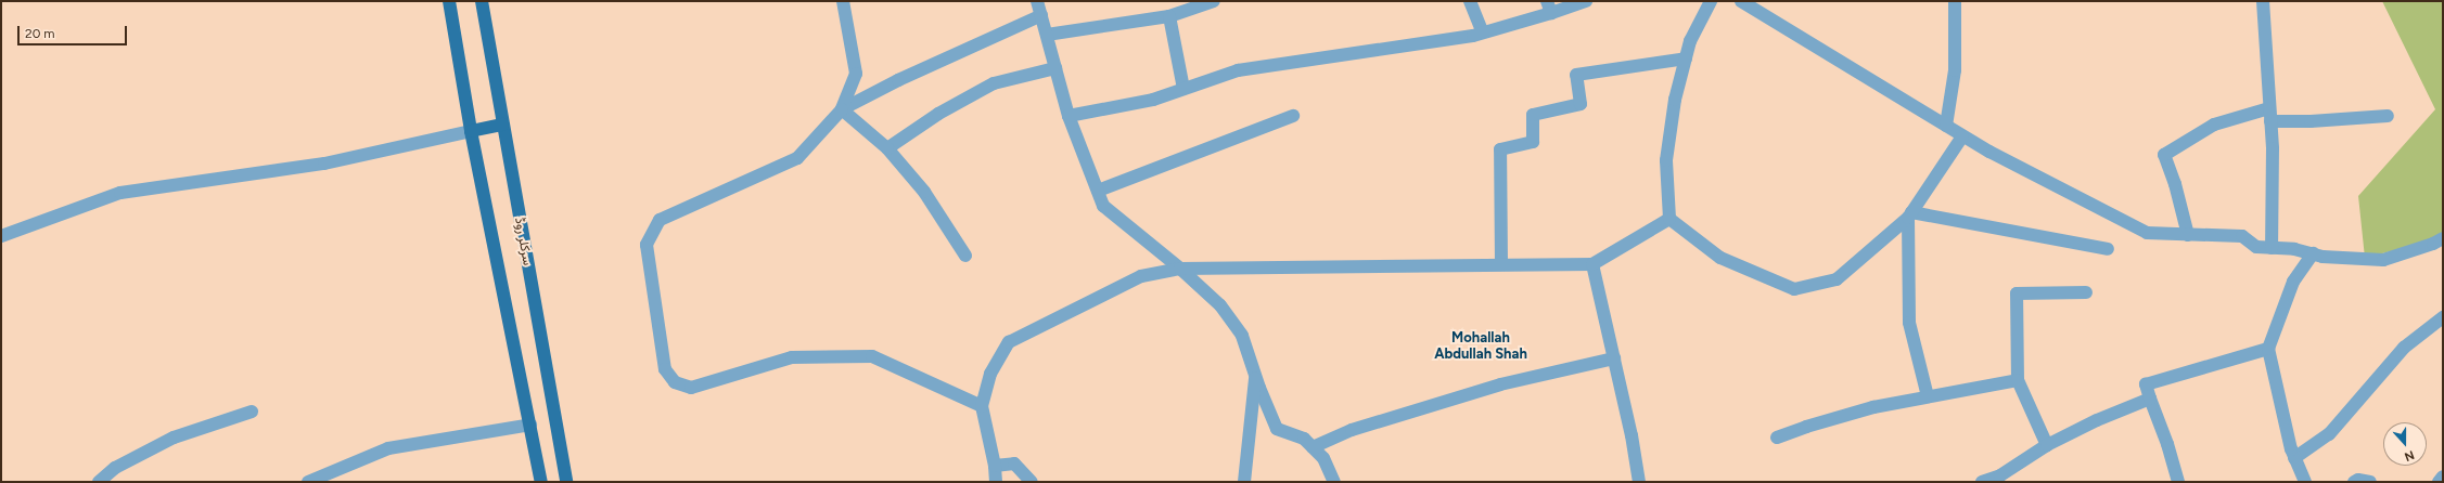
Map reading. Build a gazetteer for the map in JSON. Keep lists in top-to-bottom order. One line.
{"streets":{"main road":["سرکلر روڈ"]},"districts":["Mohallah Abdullah Shah"],"scale_bar":"20 m","north":"bottom"}
